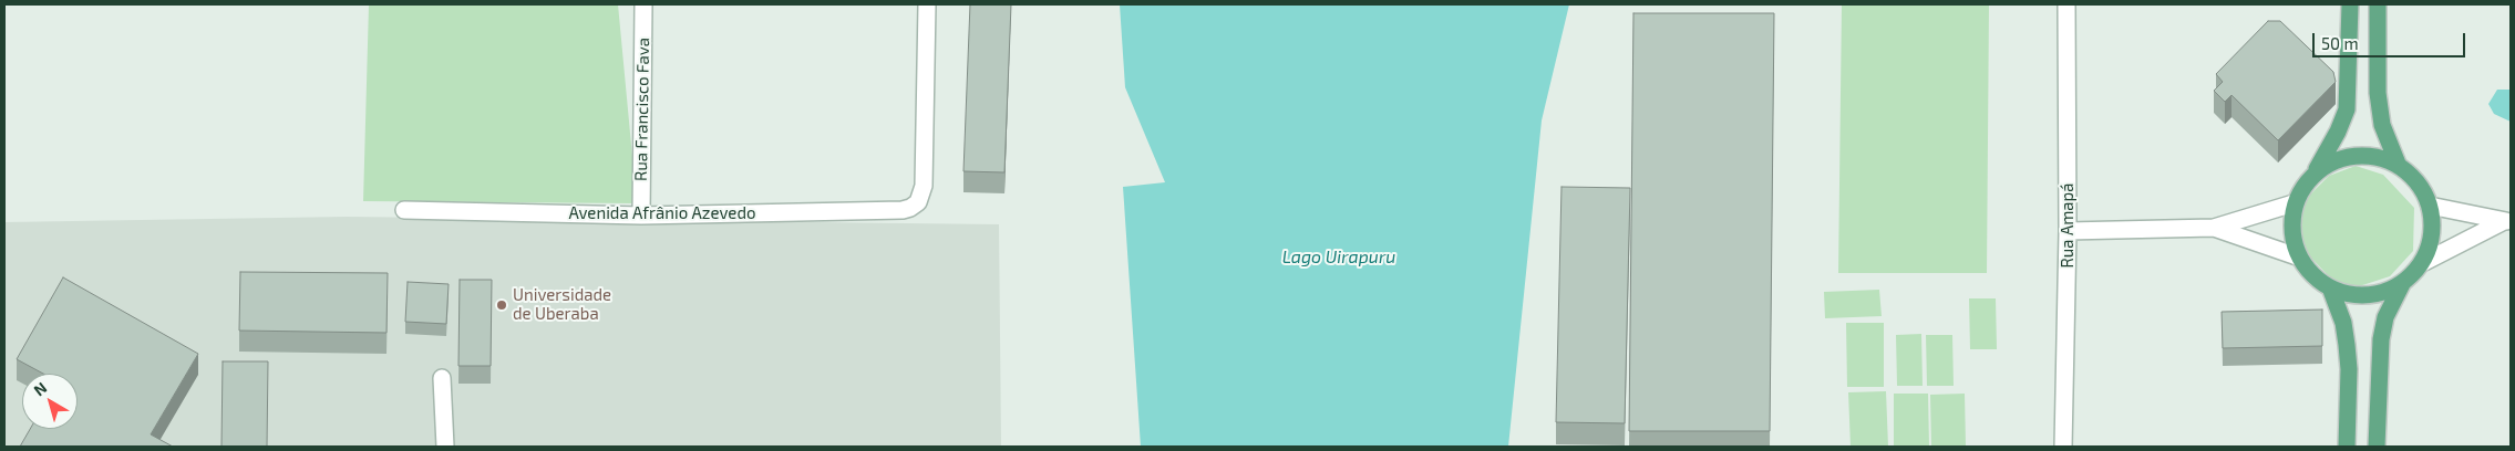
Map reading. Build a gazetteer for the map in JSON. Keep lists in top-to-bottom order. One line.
{"streets":{"street":["Rua Francisco Fava","Avenida Afrânio Azevedo","Rua Amapá"]},"crossings":[["Rua Francisco Fava","Avenida Afrânio Azevedo"]],"water":["Lago Uirapuru"],"places":["Universidade de Uberaba"],"scale_bar":"50 m","north":"top left"}
